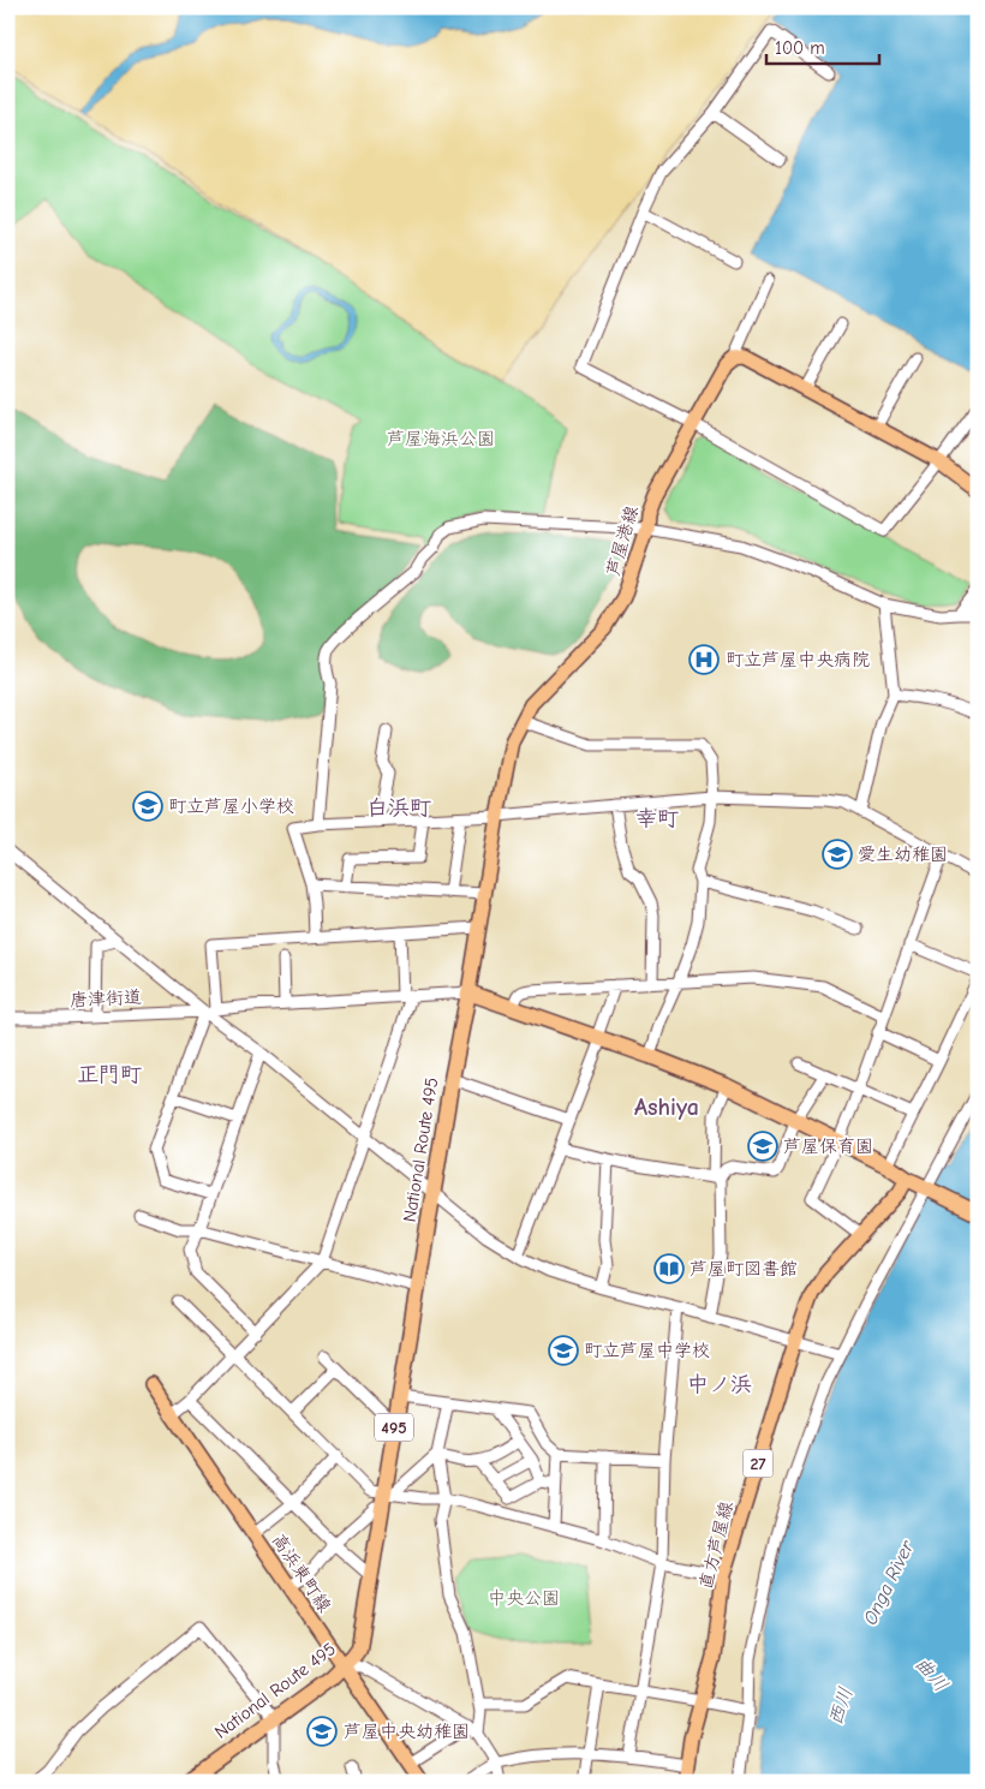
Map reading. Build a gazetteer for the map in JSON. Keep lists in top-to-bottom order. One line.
{"streets":{"highway":["National Route 495","495"],"main road":["芦屋港線","27","直方芦屋線","高浜東町線"],"street":["唐津街道"]},"crossings":[["芦屋港線","唐津街道"],["芦屋港線","National Route 495"],["唐津街道","National Route 495"],["National Route 495","高浜東町線"]],"districts":["白浜町","幸町","正門町","Ashiya","中ノ浜"],"water":["Onga River","曲川","西川"],"parks":["芦屋海浜公園","中央公園"],"places":{"hospital":["町立芦屋中央病院"],"school or university":["町立芦屋小学校","愛生幼稚園","芦屋保育園","町立芦屋中学校","芦屋中央幼稚園"],"library":["芦屋町図書館"]},"scale_bar":"100 m"}
